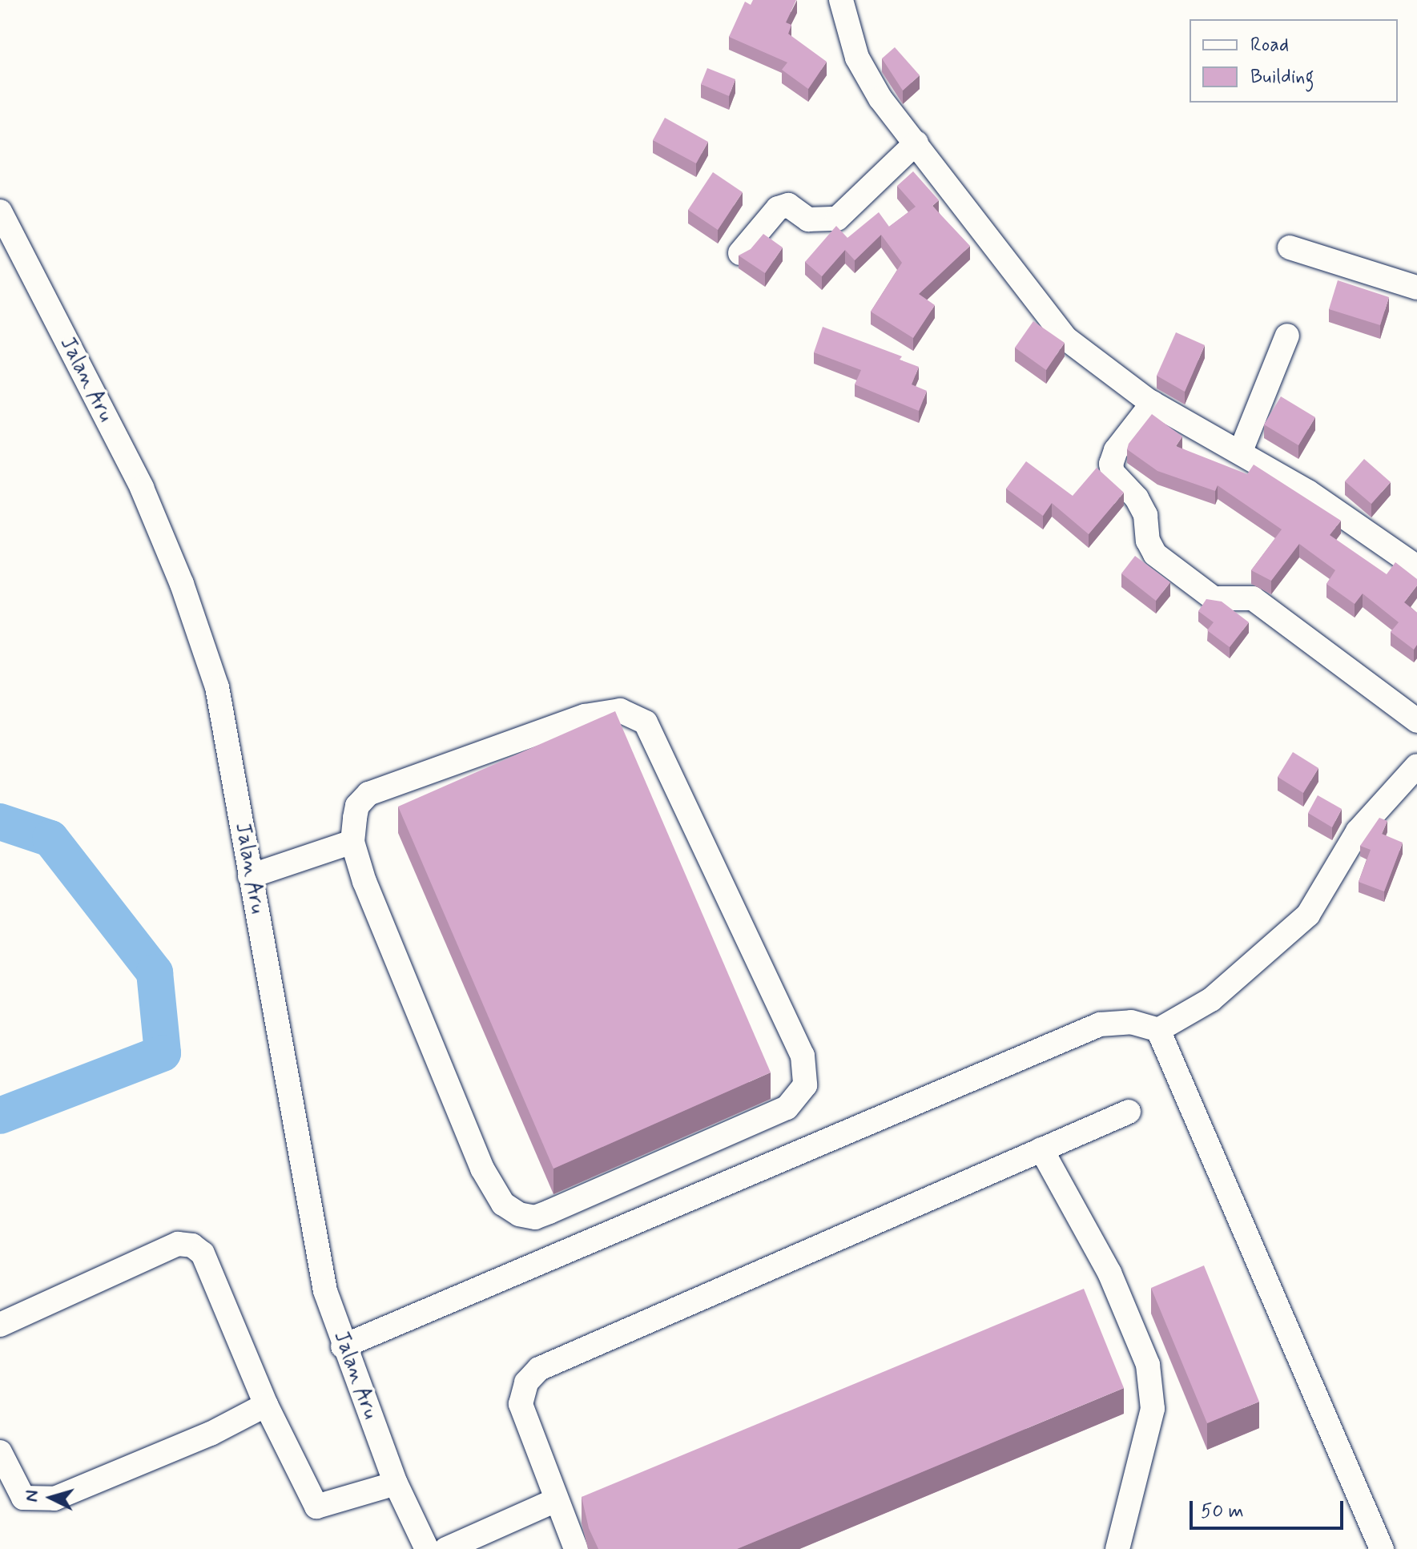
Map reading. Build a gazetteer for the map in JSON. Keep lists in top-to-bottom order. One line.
{"streets":{"street":["Jalan Aru"]},"legend":["Road","Building"],"scale_bar":"50 m","north":"left"}
